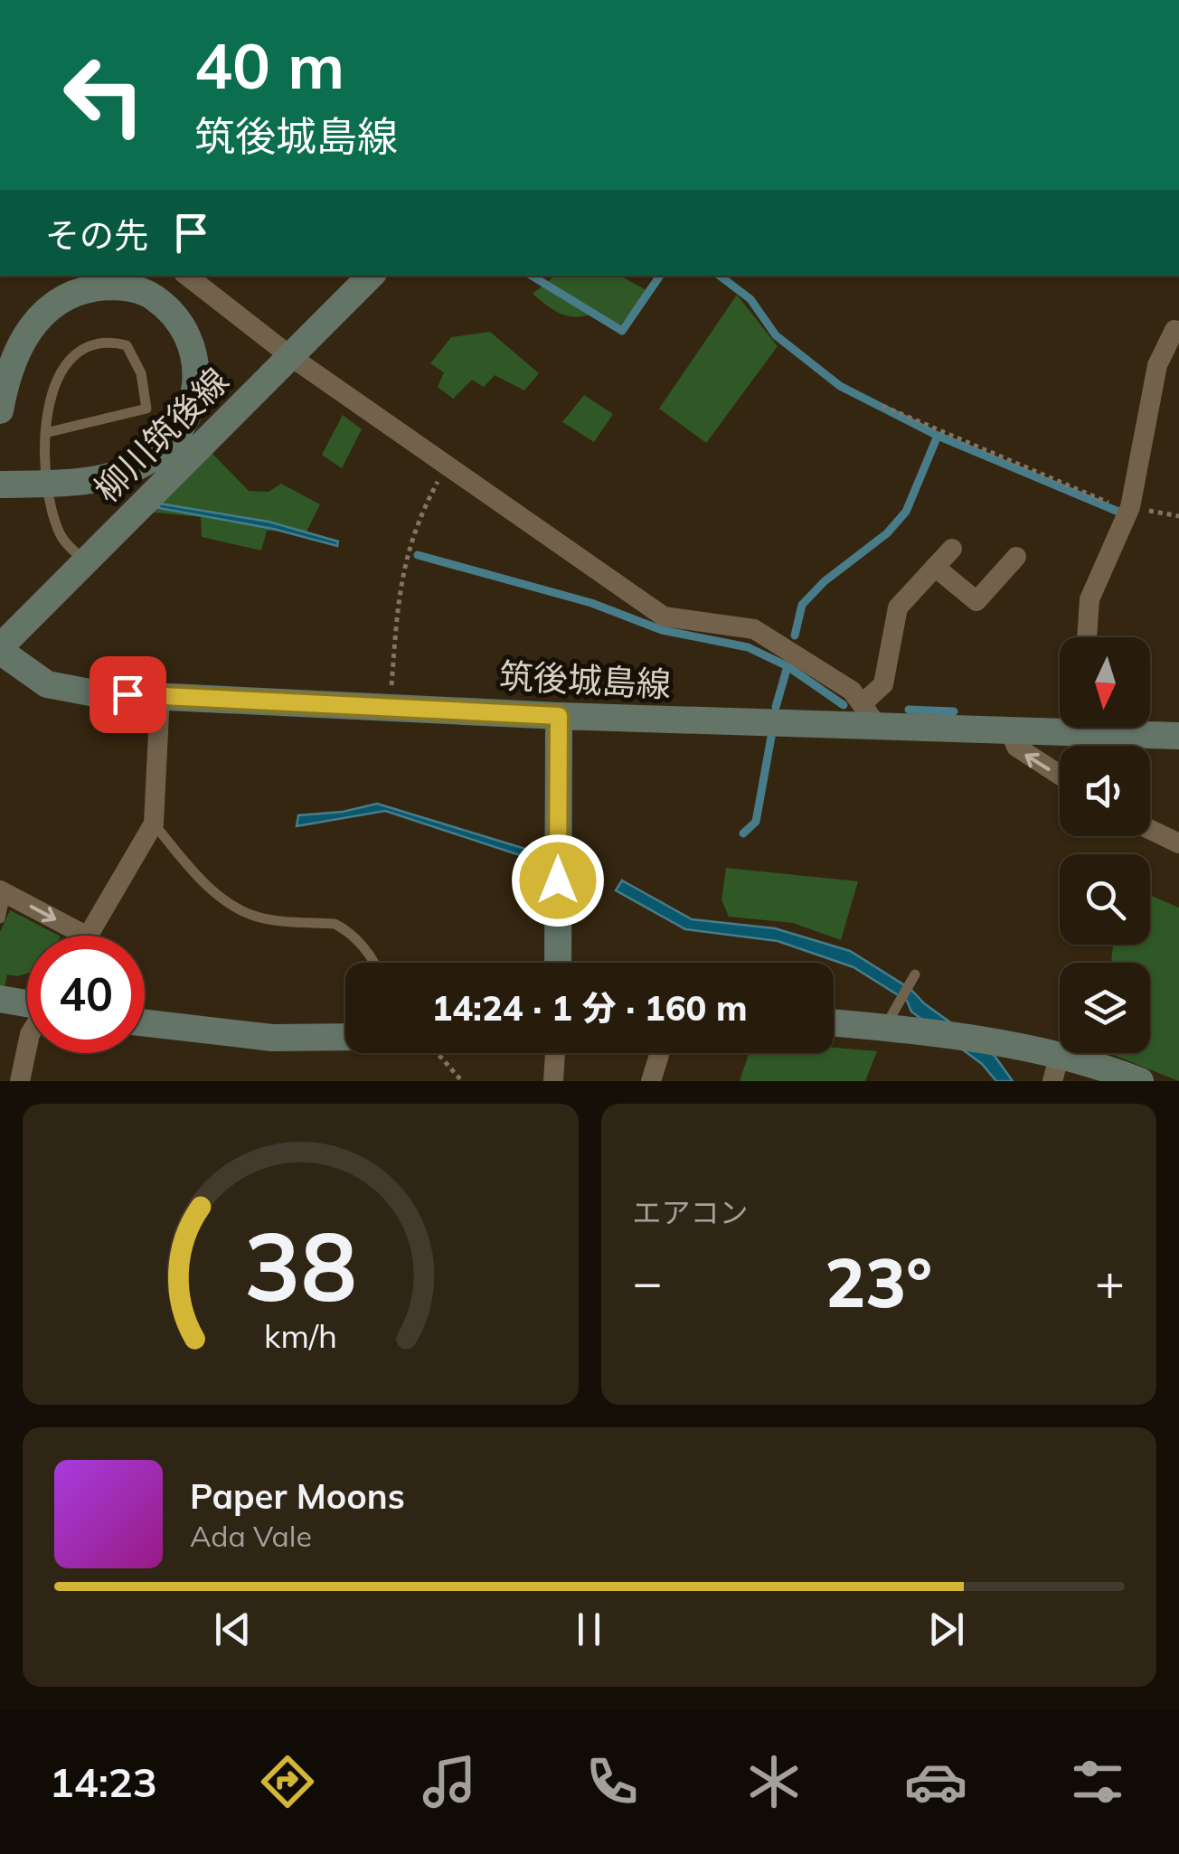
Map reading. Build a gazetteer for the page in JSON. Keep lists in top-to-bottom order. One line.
{"streets":{"main road":["柳川筑後線","筑後城島線"]},"crossings":[["柳川筑後線","筑後城島線"]],"north":"bottom","page":{"turn":["40 m","筑後城島線"],"then":"その先","limit":"40","trip":"14:24 · 1 分 · 160 m","tile":"エアコン","heat":["−","23°","+"],"song":["Paper Moons","Ada Vale"],"tabs":"14:23","gauge":["38","km/h"]}}
